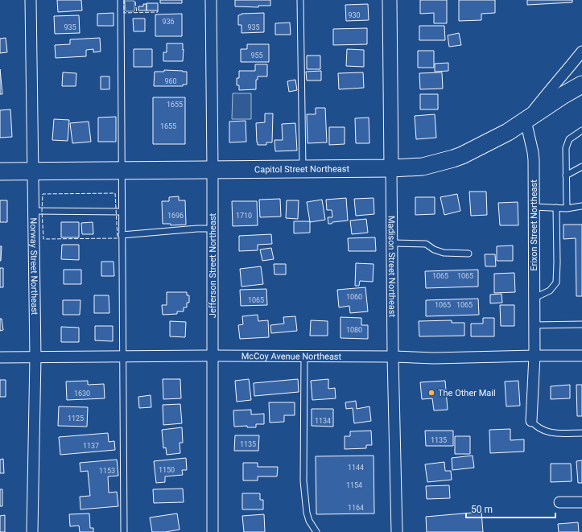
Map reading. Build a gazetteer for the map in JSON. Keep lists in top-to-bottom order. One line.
{"streets":{"main road":["Capitol Street Northeast"],"street":["Erixon Street Northeast","Jefferson Street Northeast","Norway Street Northeast","Madison Street Northeast","McCoy Avenue Northeast"]},"crossings":[["Capitol Street Northeast","Erixon Street Northeast"],["Capitol Street Northeast","Jefferson Street Northeast"],["Capitol Street Northeast","Norway Street Northeast"],["Capitol Street Northeast","Madison Street Northeast"],["Erixon Street Northeast","McCoy Avenue Northeast"],["Jefferson Street Northeast","McCoy Avenue Northeast"],["Norway Street Northeast","McCoy Avenue Northeast"],["Madison Street Northeast","McCoy Avenue Northeast"]],"places":["The Other Mail"],"house_numbers":["930","936","935","935","955","960","1655","1655","1696","1710","1065","1065","1060","1065","1065","1065","1080","1630","1125","1134","1135","1135","1137","1144","1150","1153","1154","1164"],"scale_bar":"50 m"}
